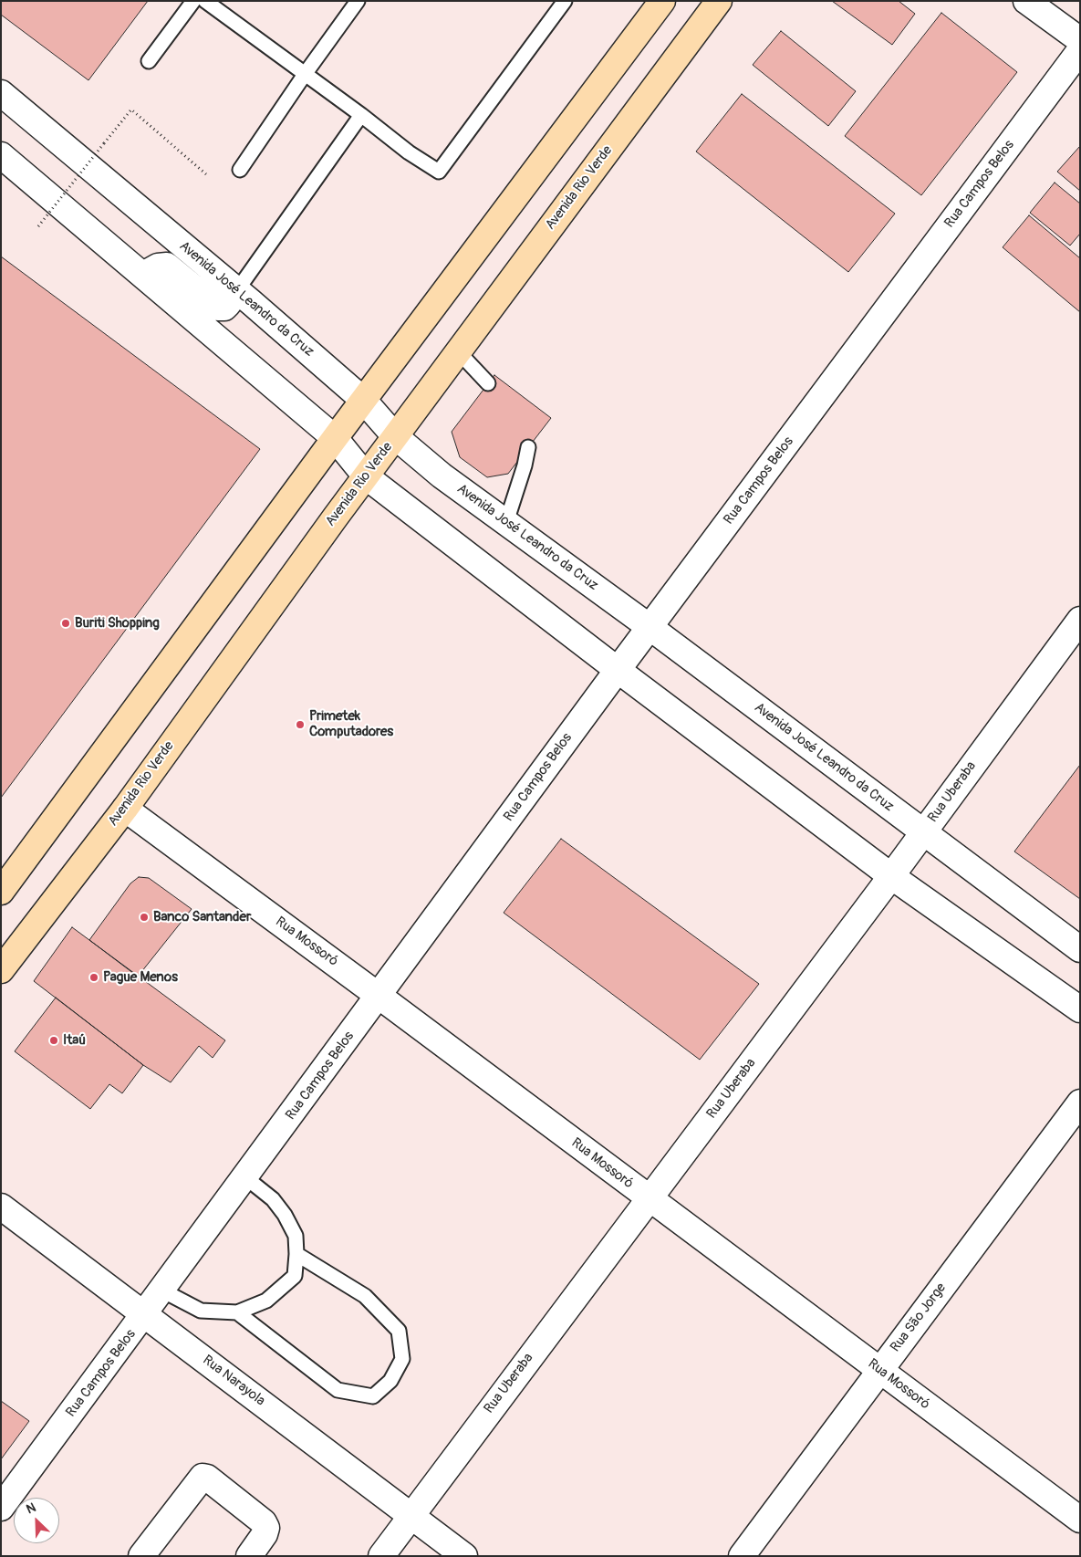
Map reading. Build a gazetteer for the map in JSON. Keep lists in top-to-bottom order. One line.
{"streets":{"main road":["Avenida Rio Verde"],"street":["Rua Campos Belos","Avenida José Leandro da Cruz","Rua Uberaba","Rua Mossoró","Rua São Jorge","Rua Narayola"]},"crossings":[["Rua Campos Belos","Avenida José Leandro da Cruz"],["Rua Campos Belos","Rua Mossoró"],["Rua Campos Belos","Rua Narayola"],["Avenida Rio Verde","Avenida José Leandro da Cruz"],["Avenida Rio Verde","Rua Mossoró"],["Avenida José Leandro da Cruz","Rua Uberaba"],["Rua Uberaba","Rua Mossoró"],["Rua Uberaba","Rua Narayola"],["Rua Mossoró","Rua São Jorge"]],"places":["Buriti Shopping","Primetek Computadores","Banco Santander","Pague Menos","Itaú"],"north":"top left"}
